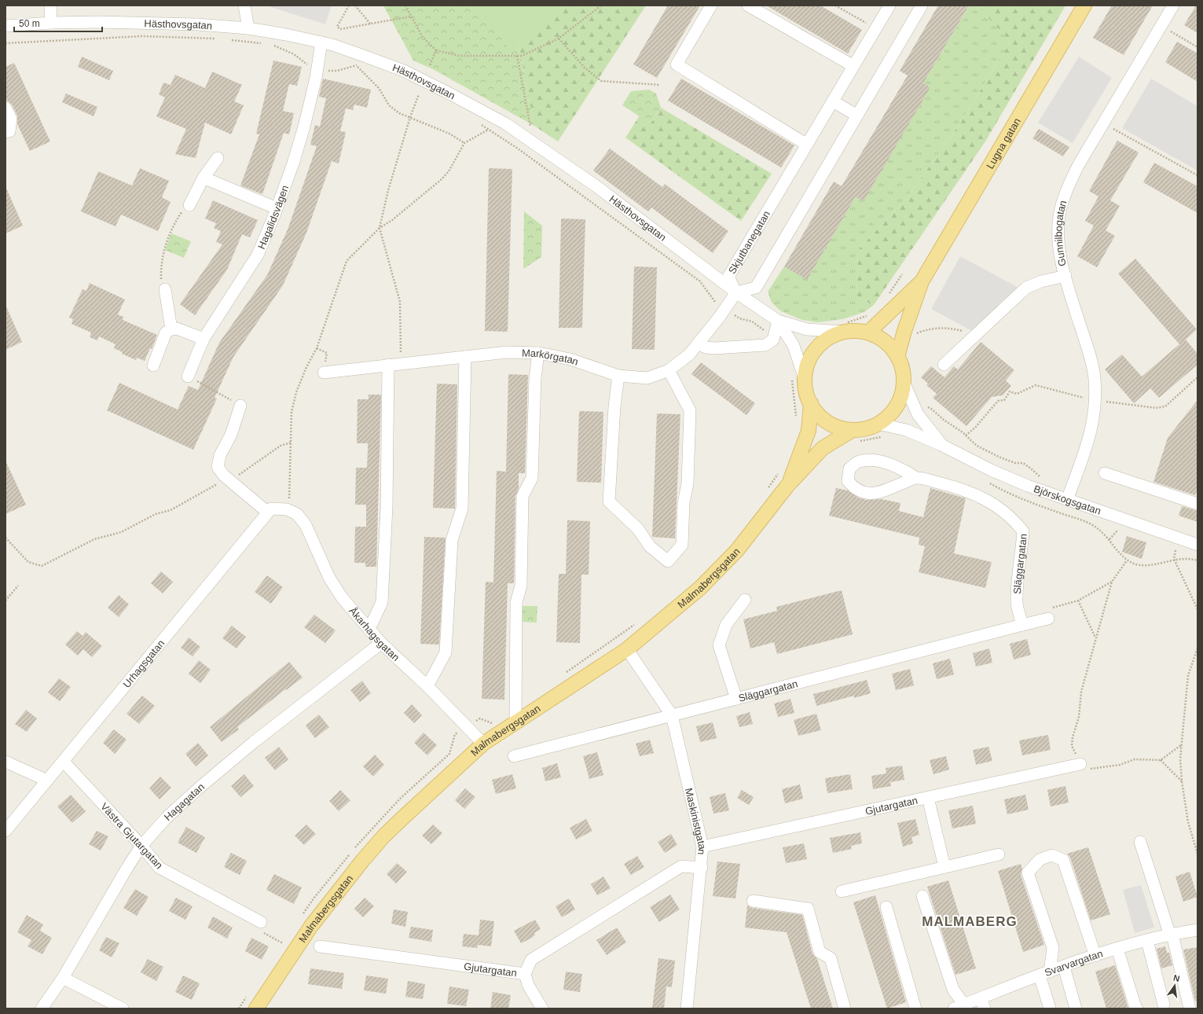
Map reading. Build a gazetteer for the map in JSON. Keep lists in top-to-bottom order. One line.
{"streets":{"main road":["Lugna gatan","Malmabergsgatan"],"street":["Hästhovsgatan","Hagalidsvägen","Gunnilbogatan","Skjutbanegatan","Markörgatan","Björskogsgatan","Släggargatan","Åkarhagsgatan","Urhagsgatan","Hagagatan","Gjutargatan","Maskinistgatan","Västra Gjutargatan","Svarvargatan"]},"crossings":[["Hästhovsgatan","Lugna gatan"],["Hästhovsgatan","Hagalidsvägen"],["Hästhovsgatan","Skjutbanegatan"],["Hästhovsgatan","Markörgatan"],["Hästhovsgatan","Björskogsgatan"],["Hästhovsgatan","Malmabergsgatan"],["Lugna gatan","Björskogsgatan"],["Lugna gatan","Malmabergsgatan"],["Gunnilbogatan","Björskogsgatan"],["Skjutbanegatan","Markörgatan"],["Björskogsgatan","Malmabergsgatan"],["Släggargatan","Maskinistgatan"],["Malmabergsgatan","Åkarhagsgatan"],["Malmabergsgatan","Maskinistgatan"],["Åkarhagsgatan","Hagagatan"],["Urhagsgatan","Västra Gjutargatan"],["Hagagatan","Västra Gjutargatan"],["Gjutargatan","Maskinistgatan"]],"districts":["MALMABERG"],"scale_bar":"50 m","north":"top"}
